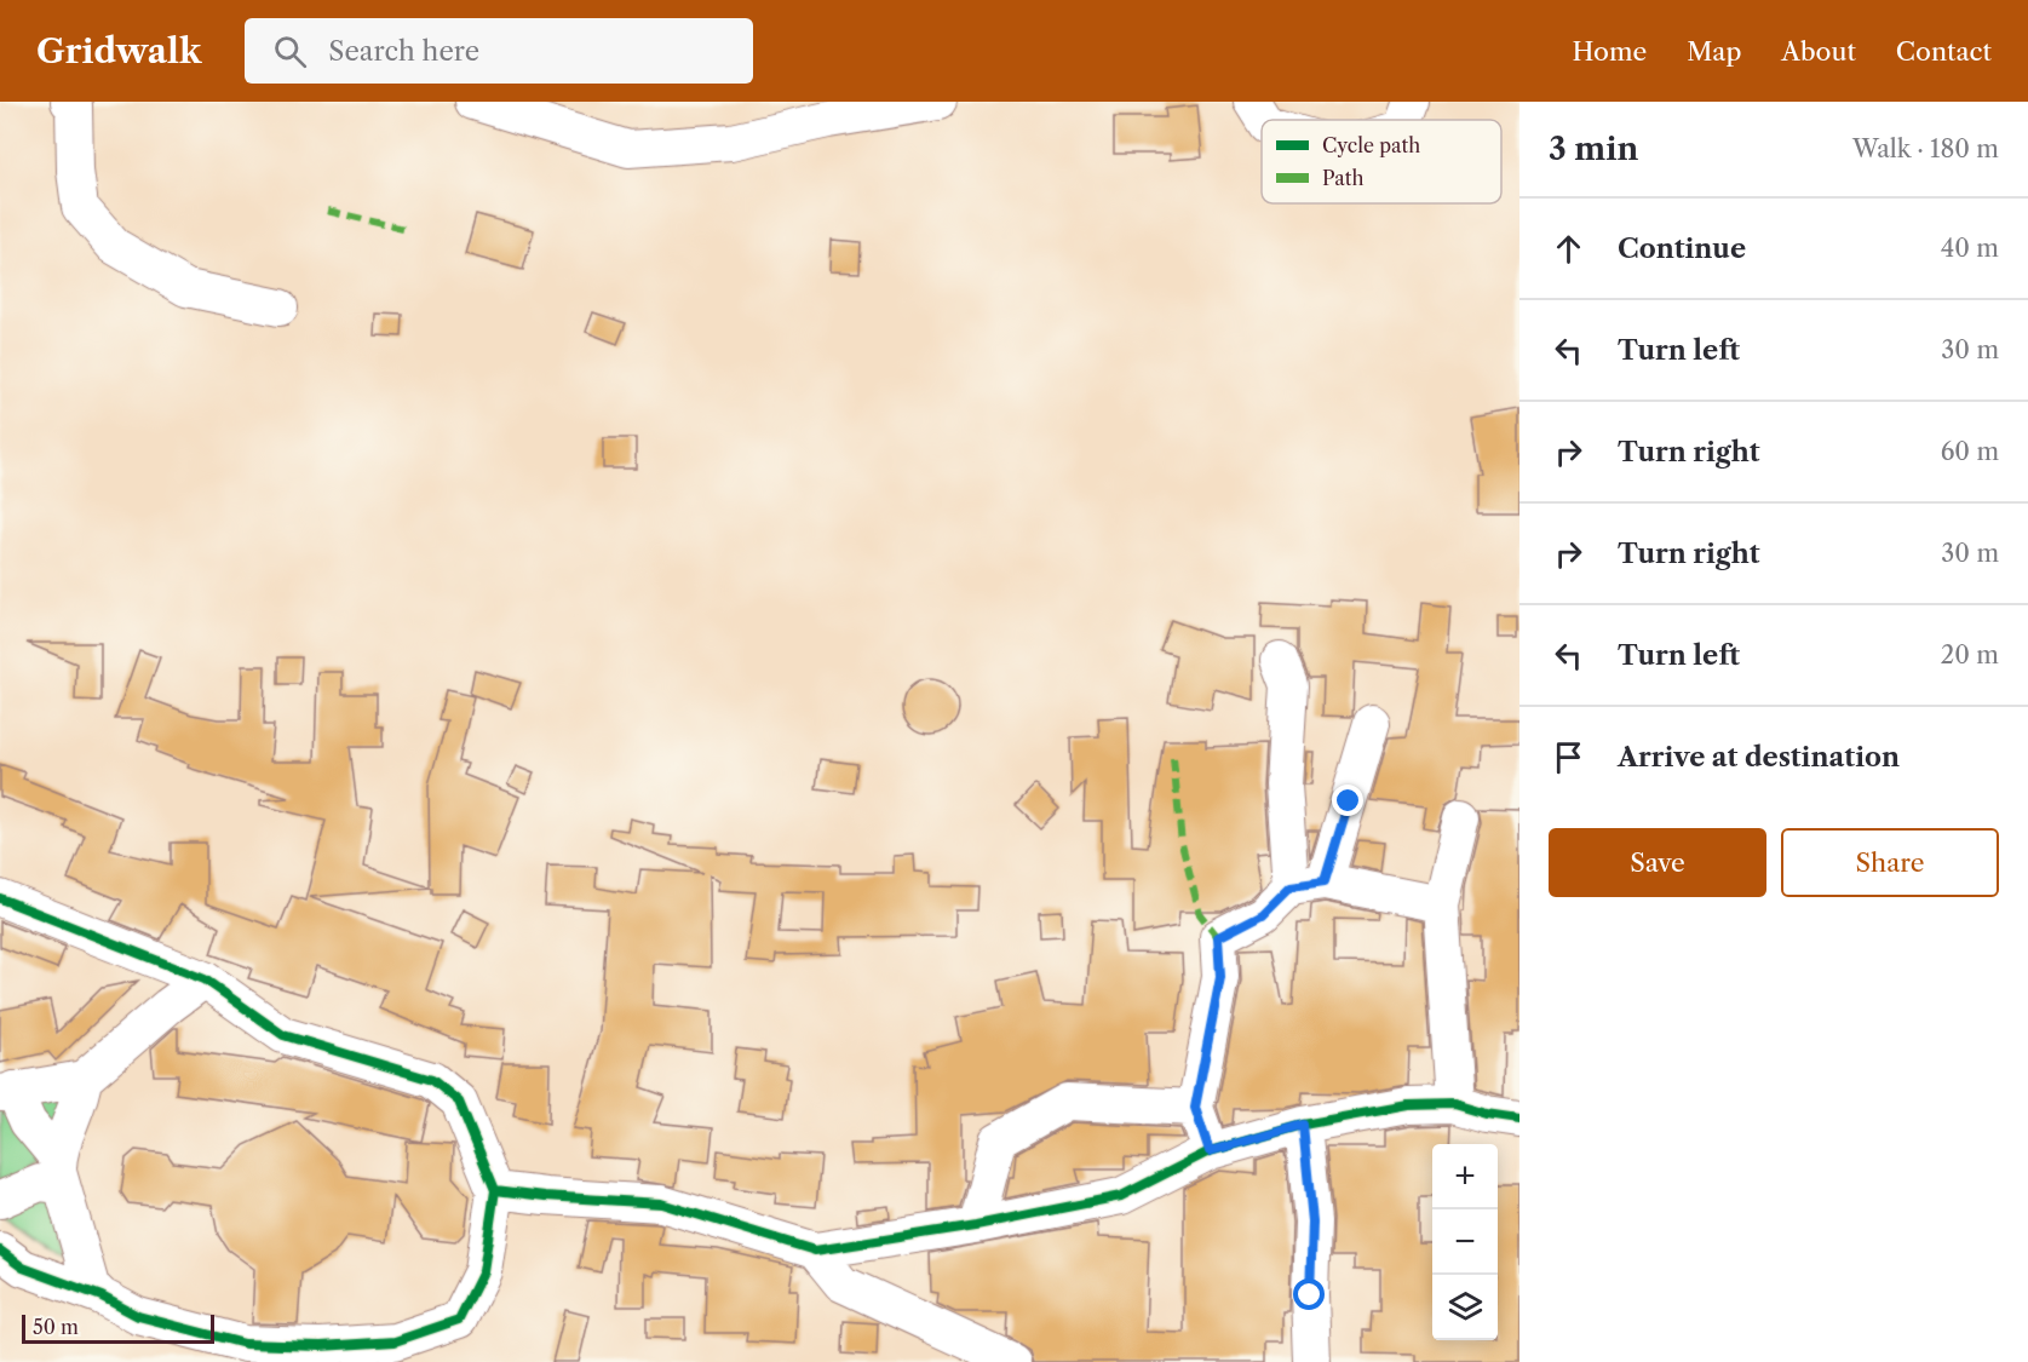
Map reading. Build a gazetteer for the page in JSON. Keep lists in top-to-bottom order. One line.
{"legend":["Cycle path","Path"],"scale_bar":"50 m","page":{"header":"Gridwalk","search":"Search here","nav":["Home","Map","About","Contact"],"heading":["3 min","Walk · 180 m"],"list":[["Continue","40 m"],["Turn left","30 m"],["Turn right","60 m"],["Turn right","30 m"],["Turn left","20 m"],"Arrive at destination"],"buttons":["Save","Share"],"map_buttons":["+","−"],"scale":"50 m"}}
